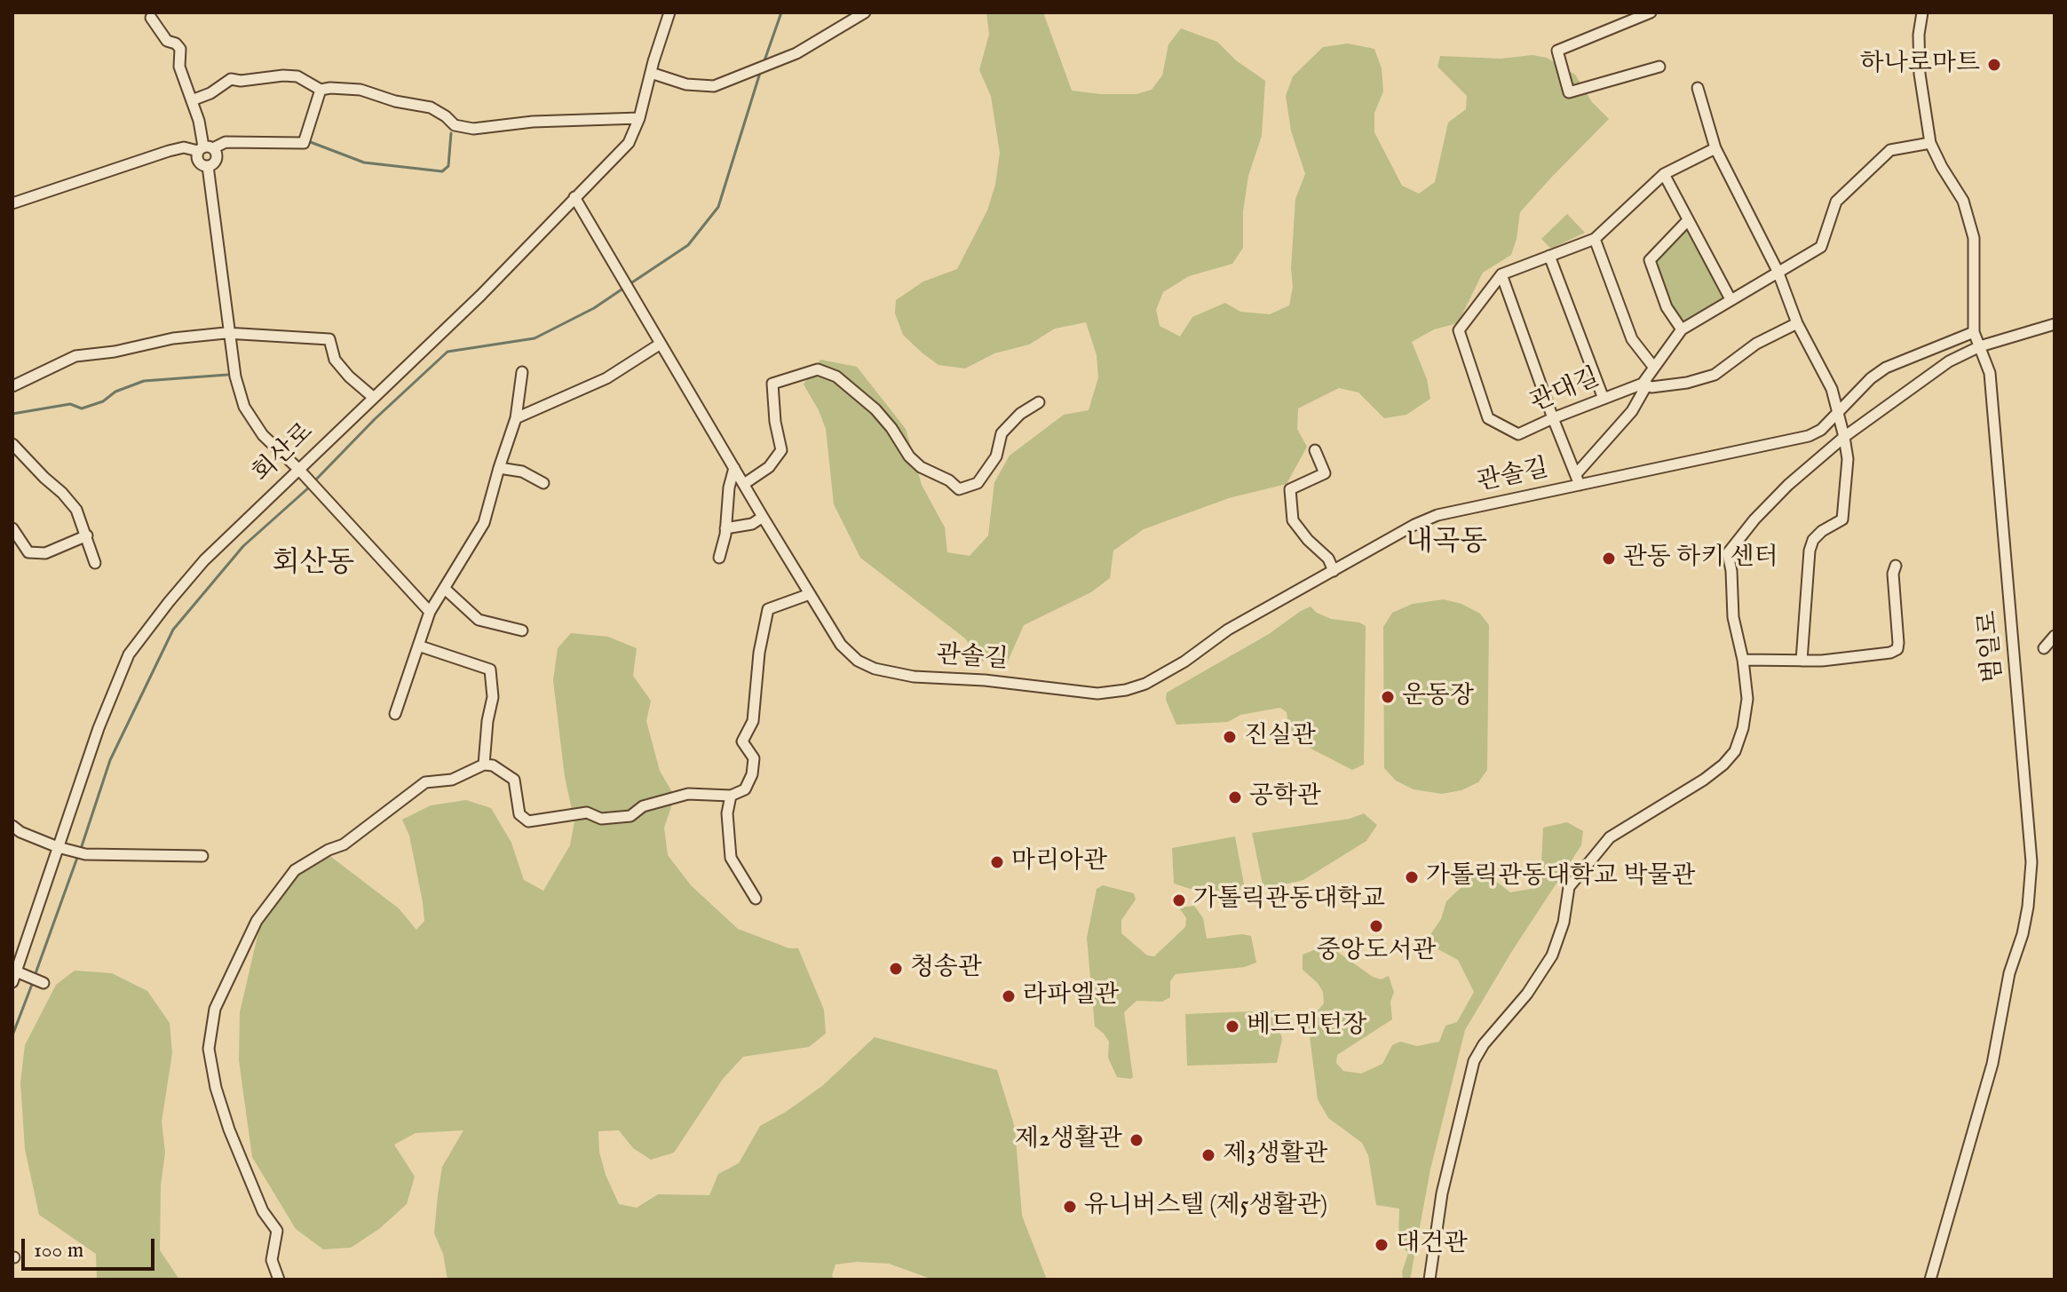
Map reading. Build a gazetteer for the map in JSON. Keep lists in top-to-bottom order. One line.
{"streets":{"street":["관대길","회산로","관솔길","범일로"]},"crossings":[["관대길","관솔길"],["회산로","관솔길"],["관솔길","범일로"]],"districts":["내곡동","회산동"],"places":["하나로마트","관동 하키 센터","운동장","진실관","공학관","마리아관","가톨릭관동대학교 박물관","가톨릭관동대학교","중앙도서관","청송관","라파엘관","베드민턴장","제2생활관","제3생활관","유니버스텔 (제5생활관)","대건관"],"scale_bar":"100 m"}
